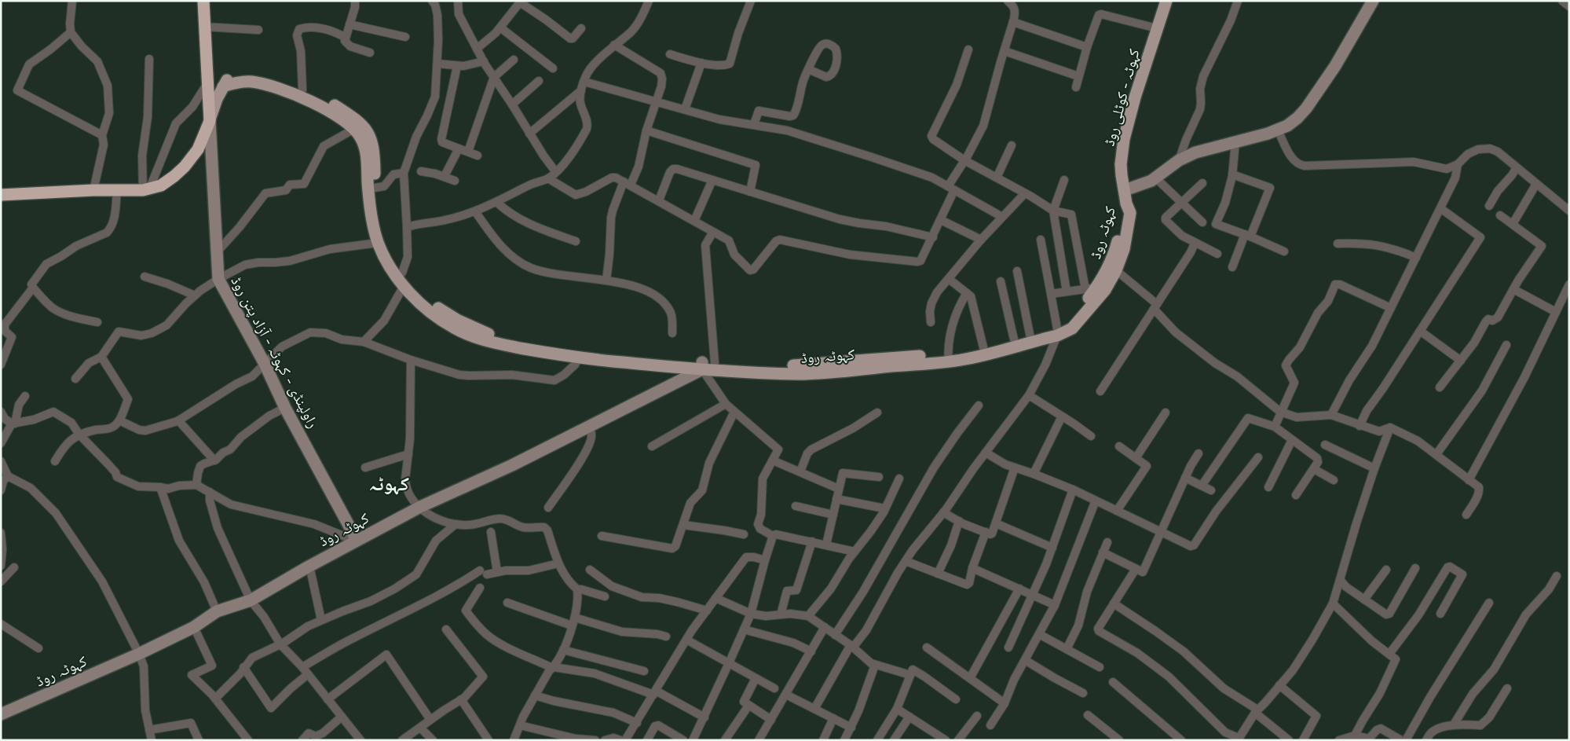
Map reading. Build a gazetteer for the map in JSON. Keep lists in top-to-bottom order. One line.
{"streets":{"highway":["راولپنڈی - کہوٹہ - آزاد پتن روڈ"],"main road":["کہوٹہ - کوٹلی روڈ","کہوٹہ روڈ"]},"crossings":[["کہوٹہ - کوٹلی روڈ","کہوٹہ روڈ"],["کہوٹہ روڈ","راولپنڈی - کہوٹہ - آزاد پتن روڈ"]],"districts":["کہوٹہ"]}
